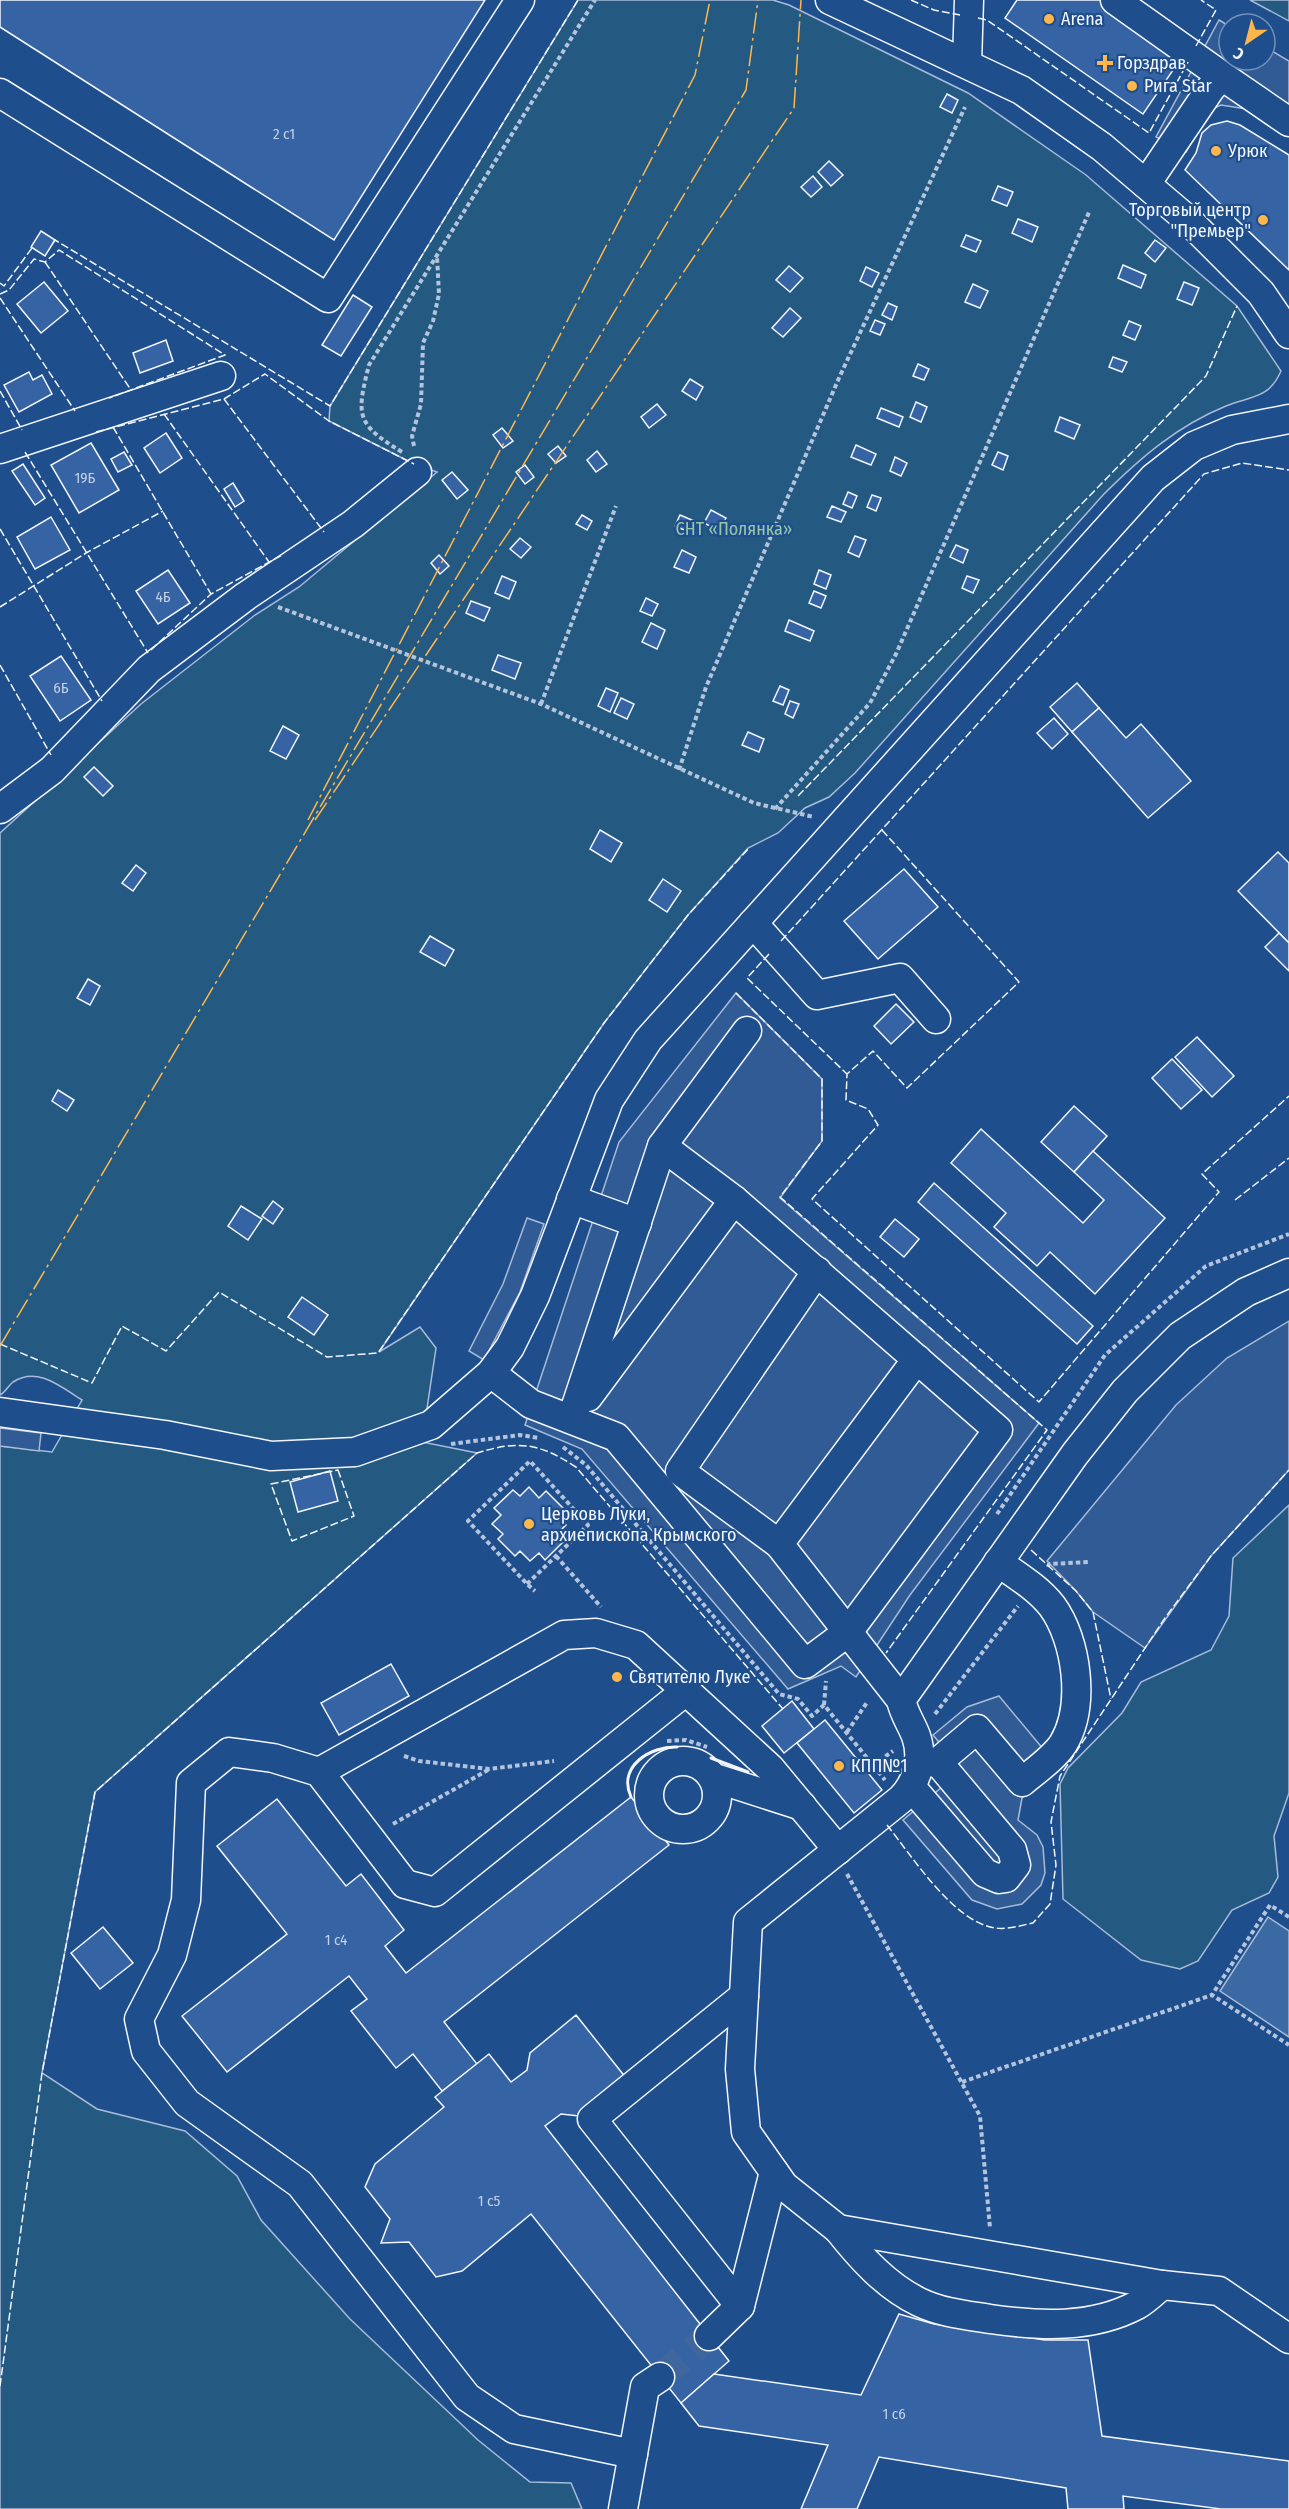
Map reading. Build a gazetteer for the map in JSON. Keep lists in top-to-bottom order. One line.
{"parks":["СНТ «Полянка»"],"places":{"other":["Arena","Рига Star","Урюк","Торговый центр \"Премьер\"","Церковь Луки, архиепископа Крымского","Святителю Луке","КПП№1"],"health":["Горздрав"]},"house_numbers":["2 c1","19Б","4Б","6Б","1 с4","1 с5","1 с6"],"north":"bottom left"}
